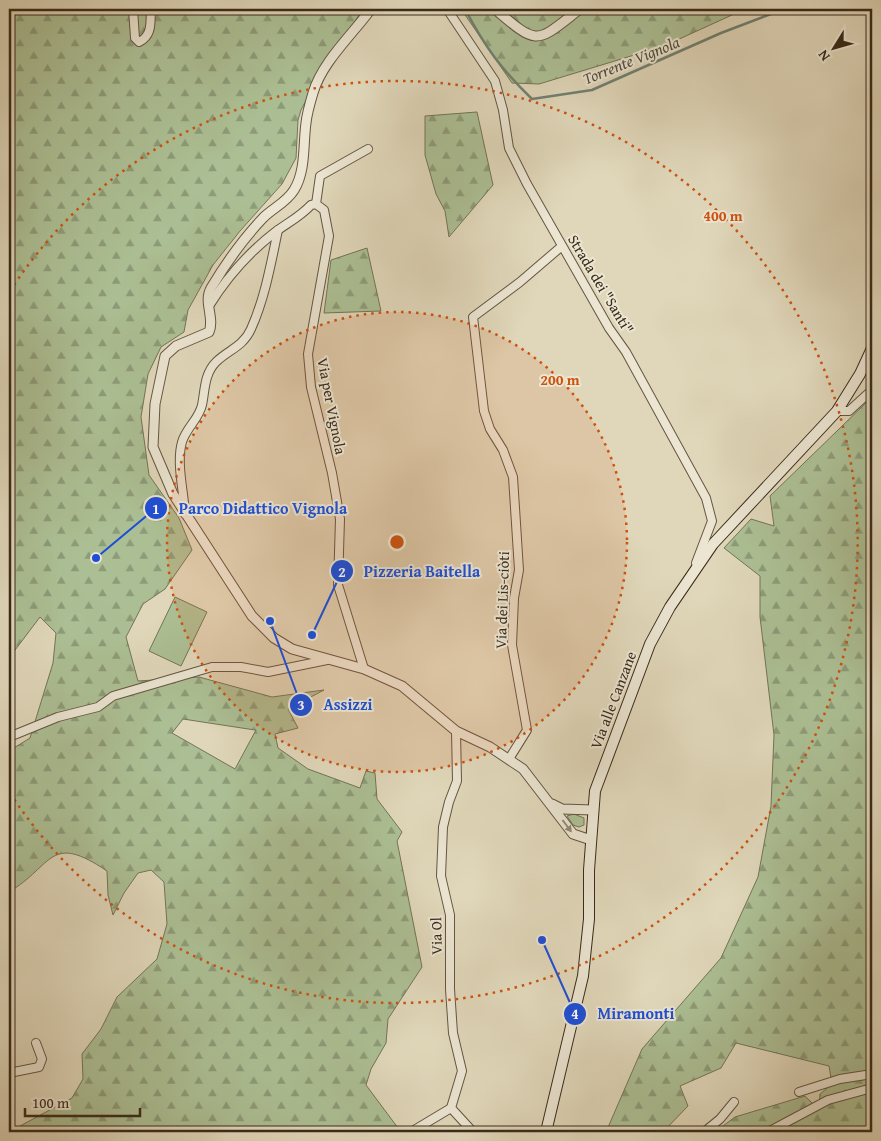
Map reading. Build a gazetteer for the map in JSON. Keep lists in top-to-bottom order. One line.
{"streets":{"main road":["Via alle Canzane"],"street":["Strada dei \"Santi\"","Via per Vignola","Via dei Lis-ciòti","Via Ol"]},"crossings":[["Strada dei \"Santi\"","Via dei Lis-ciòti"],["Strada dei \"Santi\"","Via alle Canzane"]],"water":["Torrente Vignola"],"places":["Parco Didattico Vignola","Assizzi","Pizzeria Baitella","Miramonti"],"scale_bar":"100 m","north":"bottom left","rings":["400 m","200 m"]}
